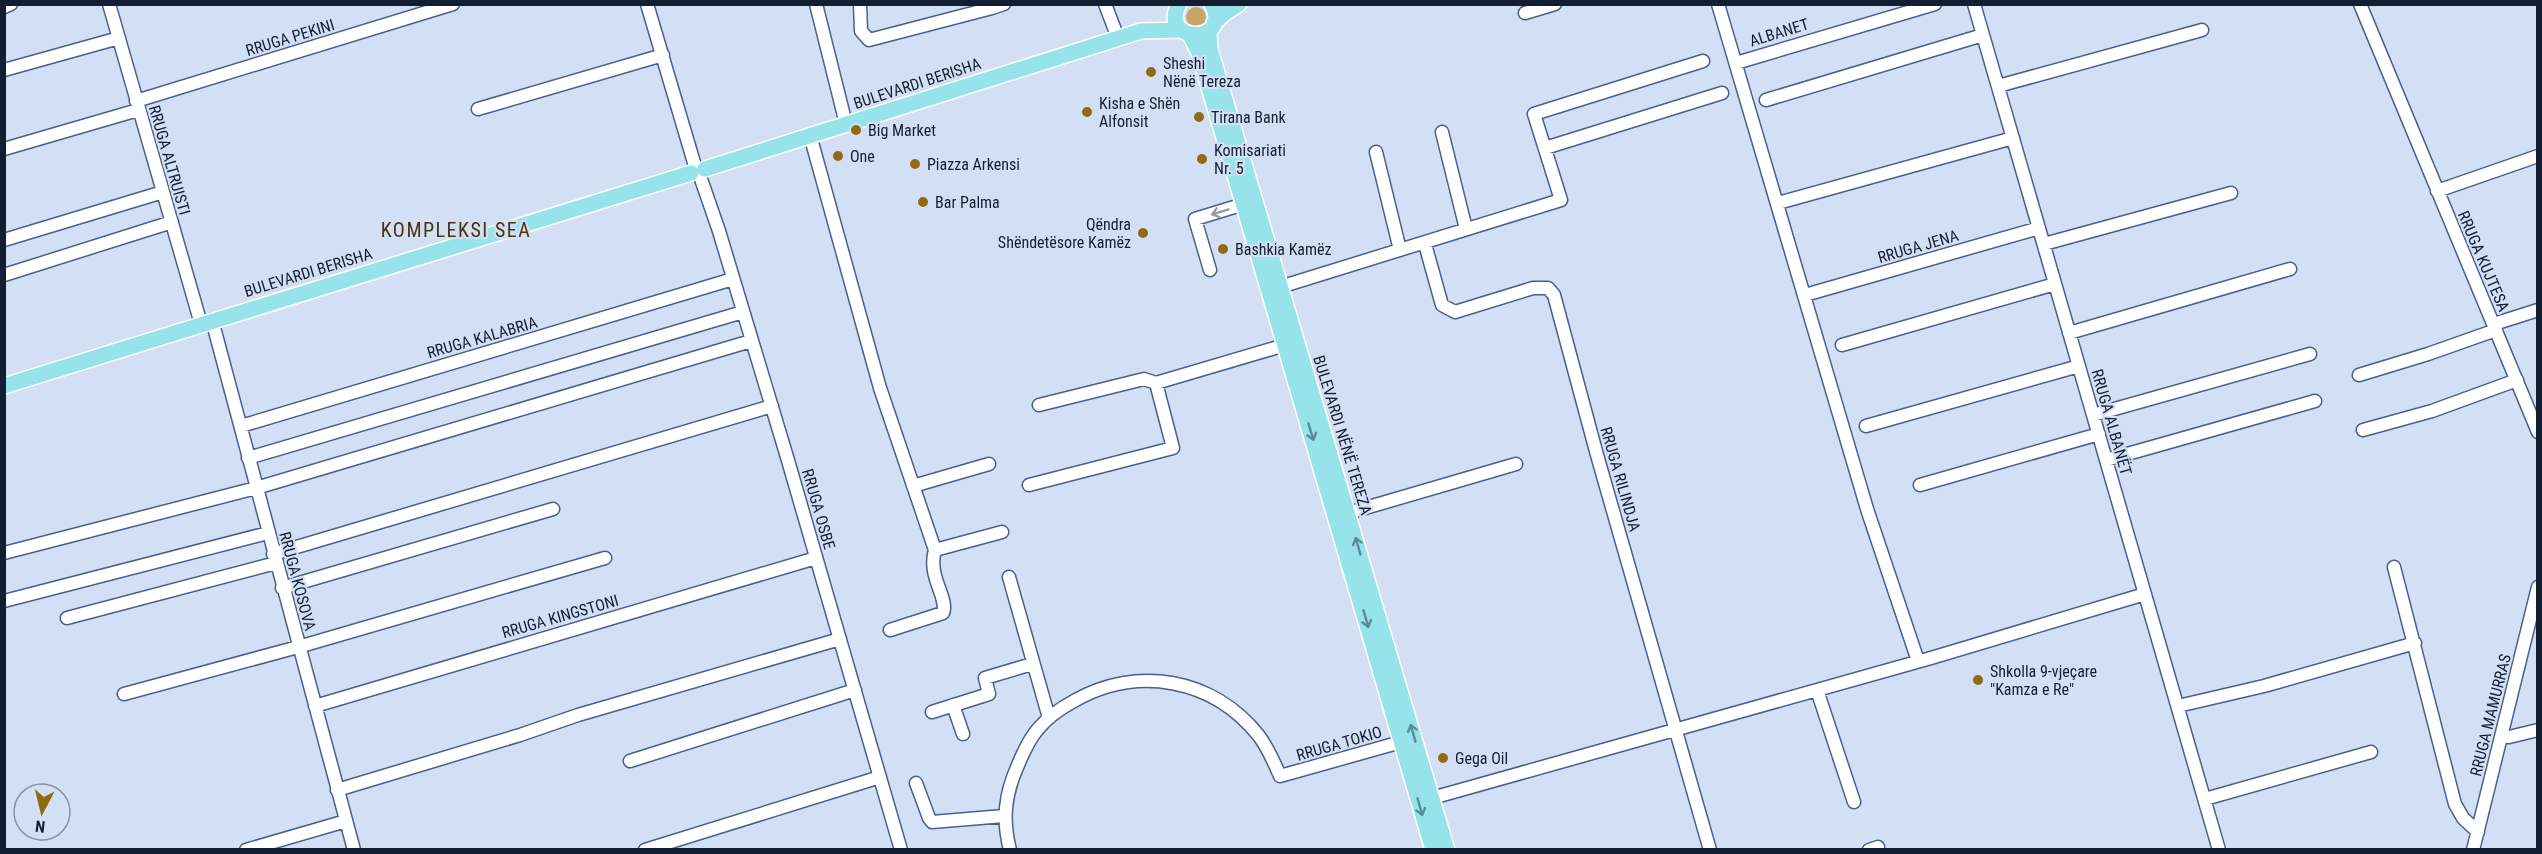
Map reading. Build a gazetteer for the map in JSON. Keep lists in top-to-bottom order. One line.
{"streets":{"main road":["BULEVARDI BERISHA","BULEVARDI NËNË TEREZA"],"street":["ALBANET","RRUGA PEKINI","RRUGA ALTRUISTI","RRUGA JENA","RRUGA KUJTESA","RRUGA KALABRIA","RRUGA ALBANËT","RRUGA RILINDJA","RRUGA OSBE","RRUGA KOSOVA","RRUGA KINGSTONI","RRUGA MAMURRAS","RRUGA TOKIO"]},"crossings":[["RRUGA PEKINI","RRUGA ALTRUISTI"],["BULEVARDI BERISHA","RRUGA ALTRUISTI"],["BULEVARDI BERISHA","BULEVARDI NËNË TEREZA"],["BULEVARDI BERISHA","RRUGA OSBE"],["BULEVARDI BERISHA","RRUGA KOSOVA"],["RRUGA ALTRUISTI","RRUGA KOSOVA"],["RRUGA JENA","RRUGA ALBANËT"],["RRUGA KALABRIA","RRUGA OSBE"],["RRUGA KALABRIA","RRUGA KOSOVA"],["BULEVARDI NËNË TEREZA","RRUGA TOKIO"],["RRUGA OSBE","RRUGA KINGSTONI"],["RRUGA KOSOVA","RRUGA KINGSTONI"]],"districts":["KOMPLEKSI SEA"],"places":["Sheshi Nënë Tereza","Kisha e Shën Alfonsit","Tirana Bank","Big Market","One","Komisariati Nr. 5","Piazza Arkensi","Bar Palma","Qëndra Shëndetësore Kamëz","Bashkia Kamëz","Shkolla 9-vjeçare \"Kamza e Re\"","Gega Oil"],"north":"bottom"}
